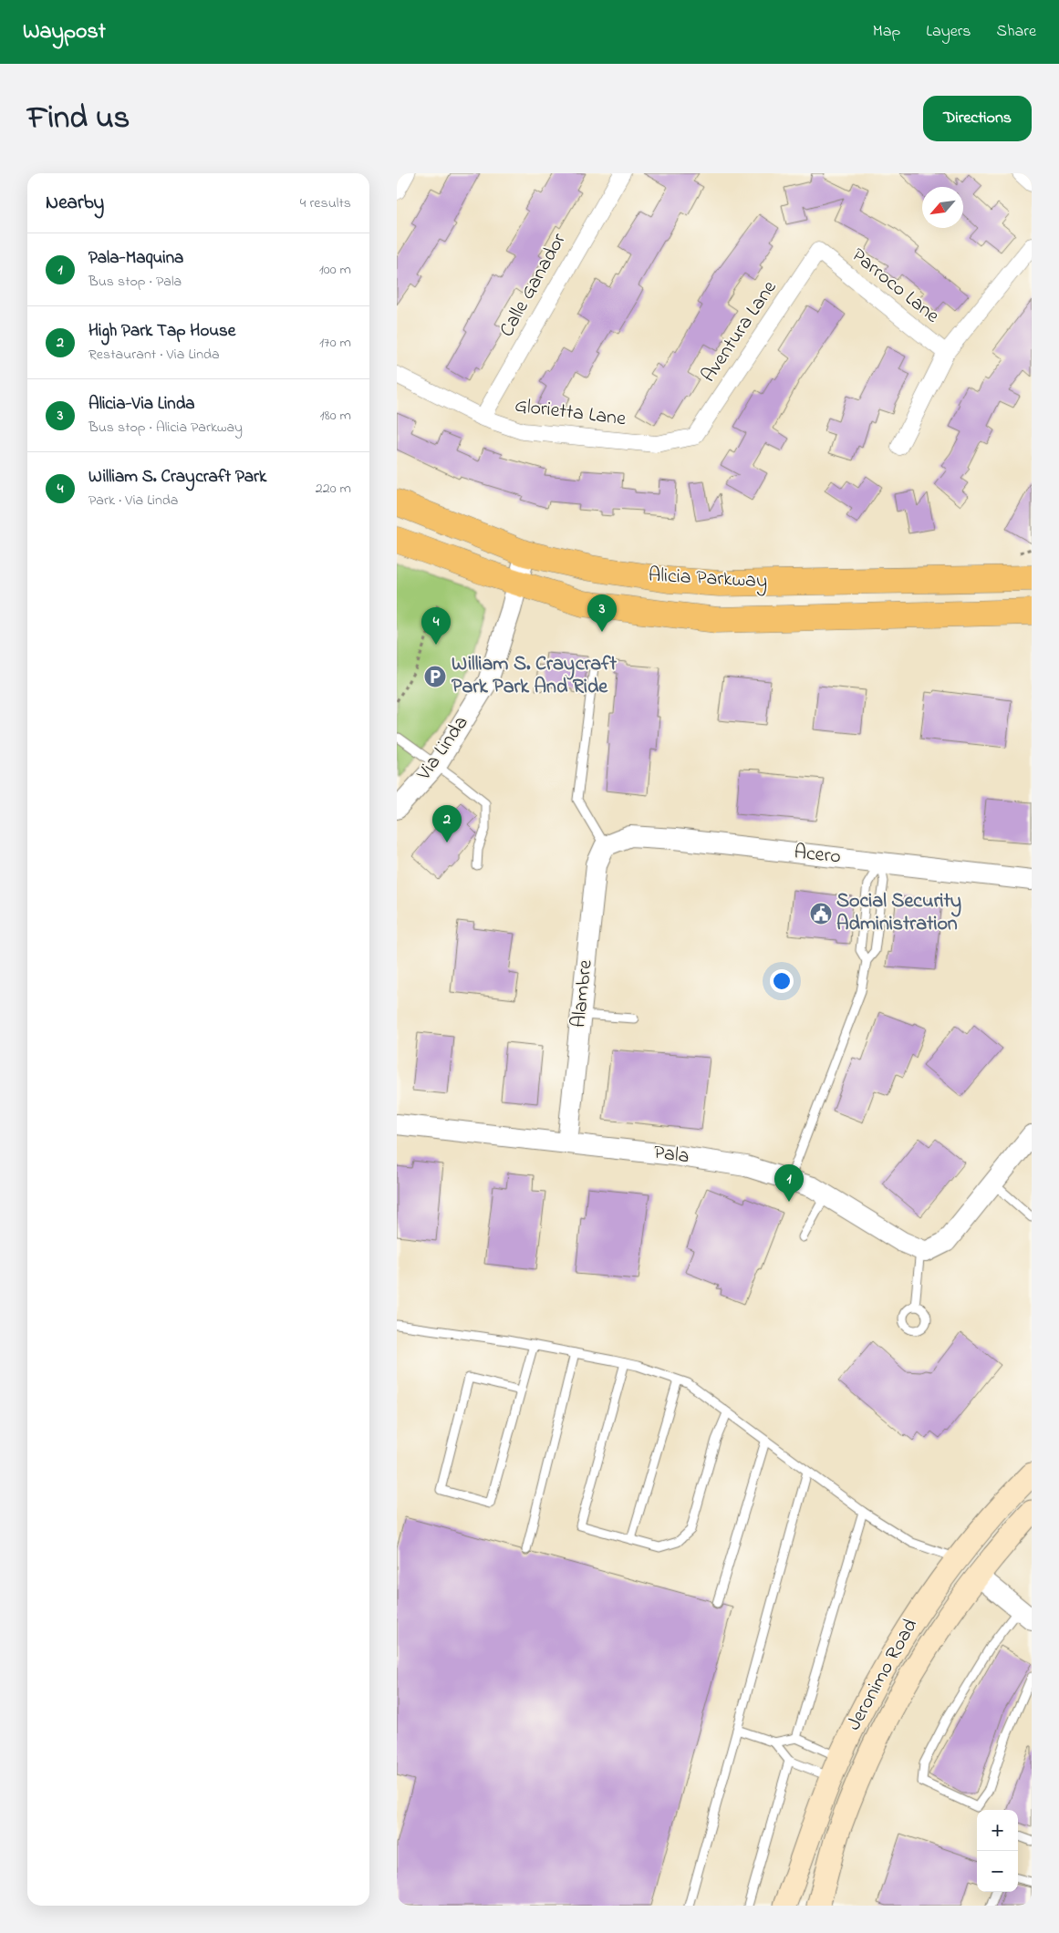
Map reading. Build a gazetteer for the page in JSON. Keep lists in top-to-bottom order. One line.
{"streets":{"main road":["Alicia Parkway","Jeronimo Road"],"street":["Calle Ganador","Parroco Lane","Aventura Lane","Glorietta Lane","Via Linda","Acero","Alambre","Pala"]},"crossings":[["Calle Ganador","Glorietta Lane"],["Parroco Lane","Aventura Lane"],["Aventura Lane","Glorietta Lane"],["Alicia Parkway","Via Linda"],["Acero","Alambre"],["Alambre","Pala"]],"places":{"parking":["William S. Craycraft Park Park And Ride"],"public building":["Social Security Administration"]},"north":"bottom left","page":{"header":"Waypost","nav":["Map","Layers","Share"],"title":"Find us","buttons":"Directions","heading":["Nearby","4 results"],"list":[{"mark":"1","name":"Pala-Maquina","note":"Bus stop · Pala","value":"100 m"},{"mark":"2","name":"High Park Tap House","note":"Restaurant · Via Linda","value":"170 m"},{"mark":"3","name":"Alicia-Via Linda","note":"Bus stop · Alicia Parkway","value":"180 m"},{"mark":"4","name":"William S. Craycraft Park","note":"Park · Via Linda","value":"220 m"}],"pins":["3","4","2","1"],"map_buttons":["+","−"]}}
